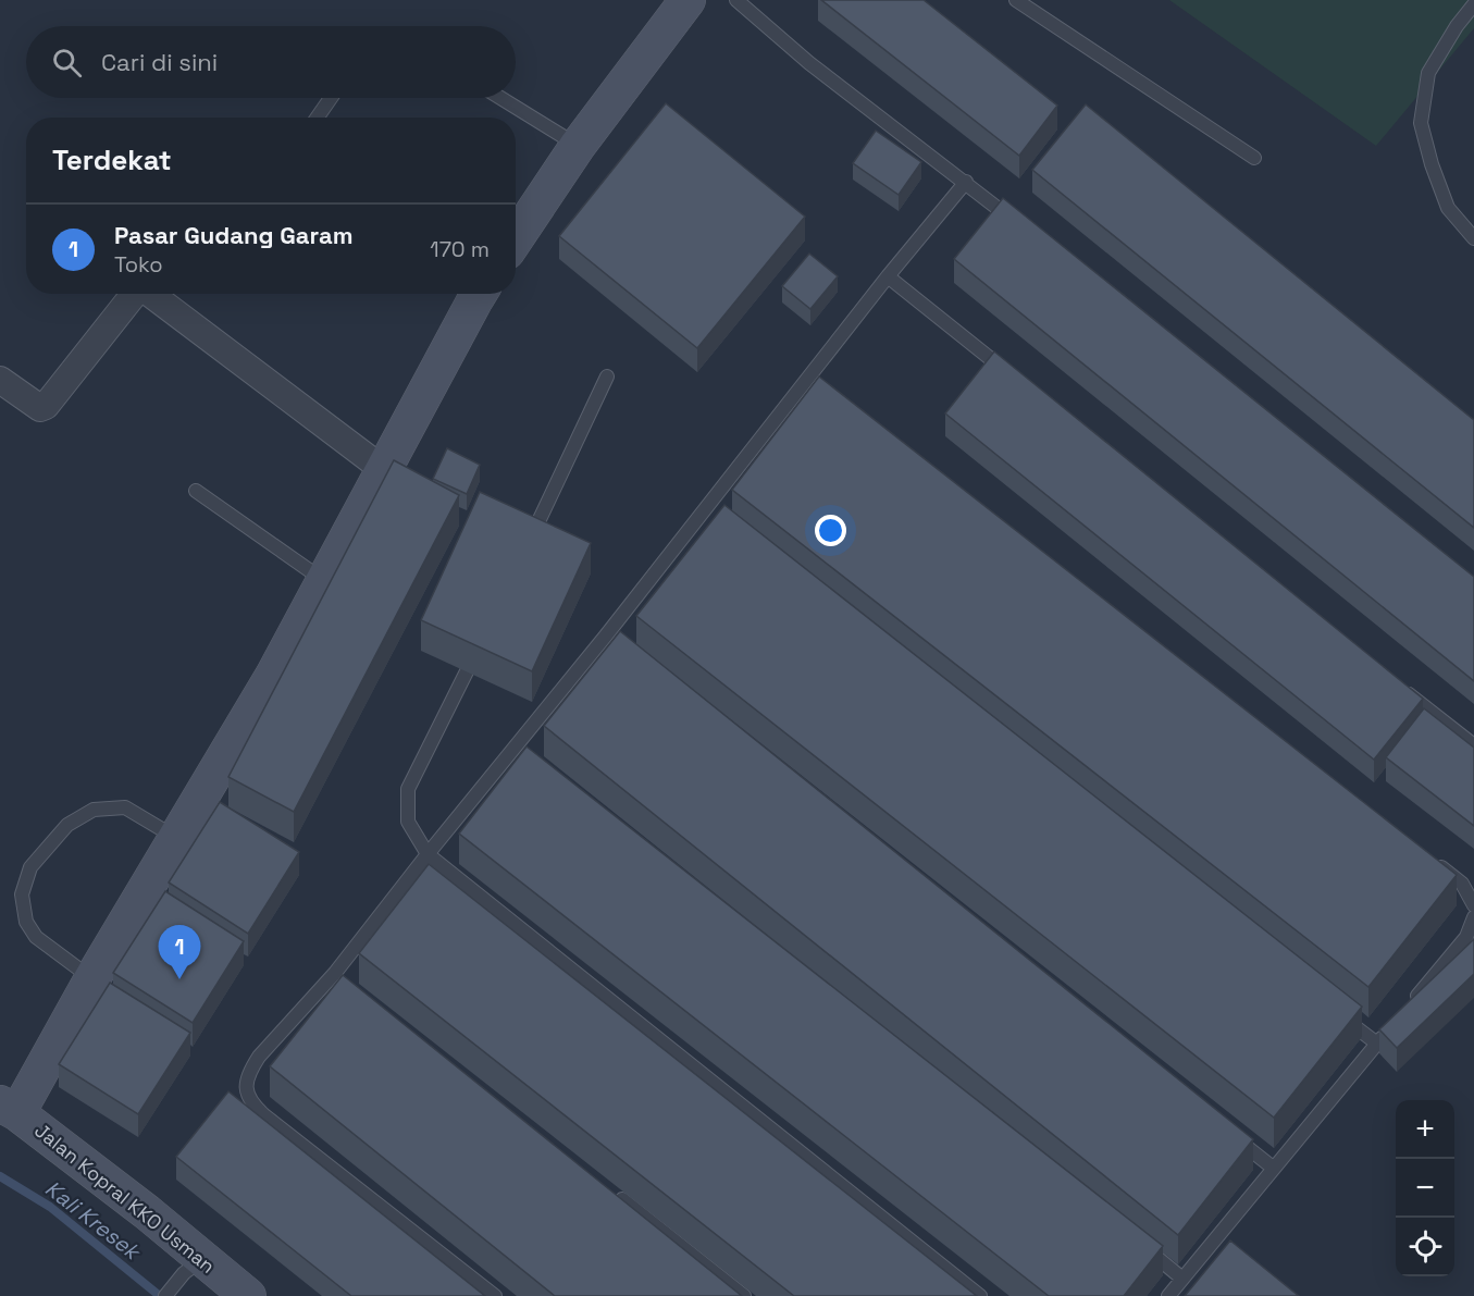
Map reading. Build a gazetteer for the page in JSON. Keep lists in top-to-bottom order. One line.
{"streets":{"street":["Jalan Kopral KKO Usman"]},"water":["Kali Kresek"],"page":{"search":"Cari di sini","heading":"Terdekat","list":[{"mark":"1","name":"Pasar Gudang Garam","note":"Toko","value":"170 m"}],"pins":"1","map_buttons":["+","−"]}}
